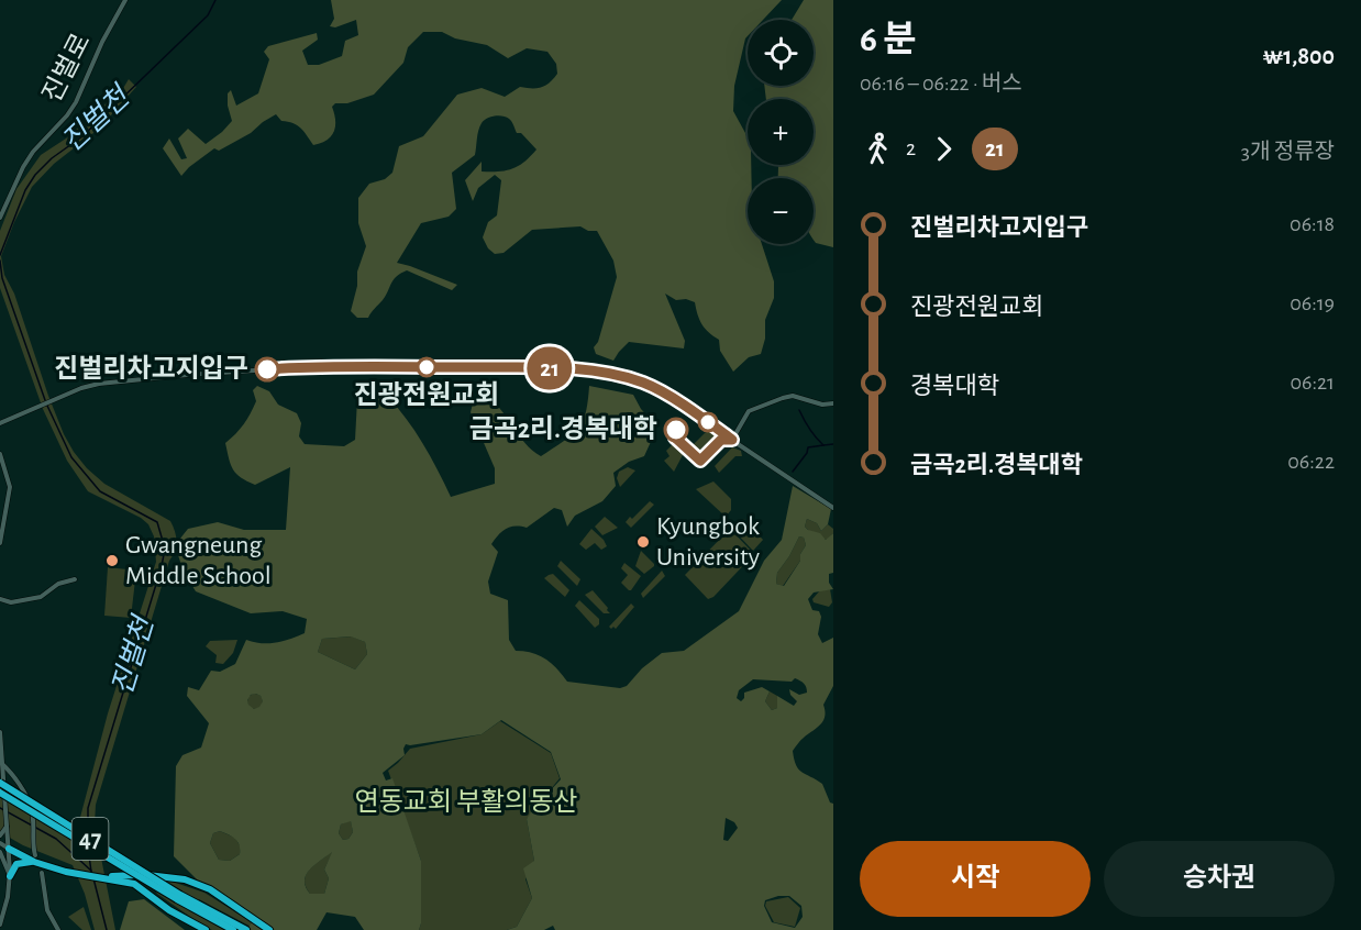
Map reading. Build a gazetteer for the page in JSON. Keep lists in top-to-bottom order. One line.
{"streets":{"highway":["47"],"street":["진벌로"]},"water":["진벌천"],"parks":["연동교회 부활의동산"],"places":["진광전원교회","진벌리차고지입구","금곡2리.경복대학","Kyungbok University","Gwangneung Middle School"],"lines":["bus line 21"],"page":{"on_map":"21","heading":["6 분","06:16 – 06:22 · 버스","₩1,800"],"map_buttons":["+","−"],"legs":["2","21","3개 정류장"],"list":[{"name":"진벌리차고지입구","value":"06:18"},{"name":"진광전원교회","value":"06:19"},{"name":"경복대학","value":"06:21"},{"name":"금곡2리.경복대학","value":"06:22"}],"buttons":["시작","승차권"]}}
